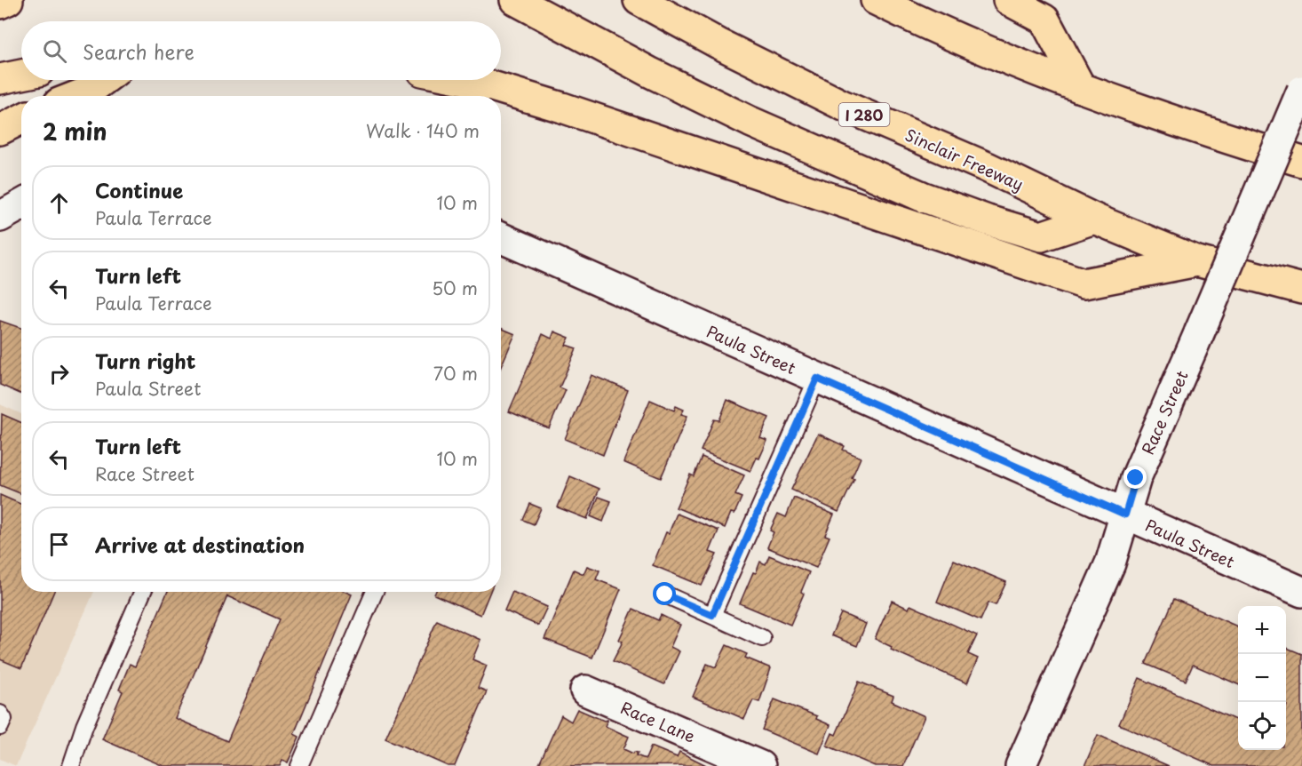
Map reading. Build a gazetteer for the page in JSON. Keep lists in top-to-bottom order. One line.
{"streets":{"highway":["I 280","Sinclair Freeway"],"street":["Paula Street","Race Street","Race Lane"]},"crossings":[["Paula Street","Race Street"]],"page":{"search":"Search here","heading":["2 min","Walk · 140 m"],"list":[["Continue","Paula Terrace","10 m"],["Turn left","Paula Terrace","50 m"],["Turn right","Paula Street","70 m"],["Turn left","Race Street","10 m"],"Arrive at destination"],"map_buttons":["+","−"]}}
